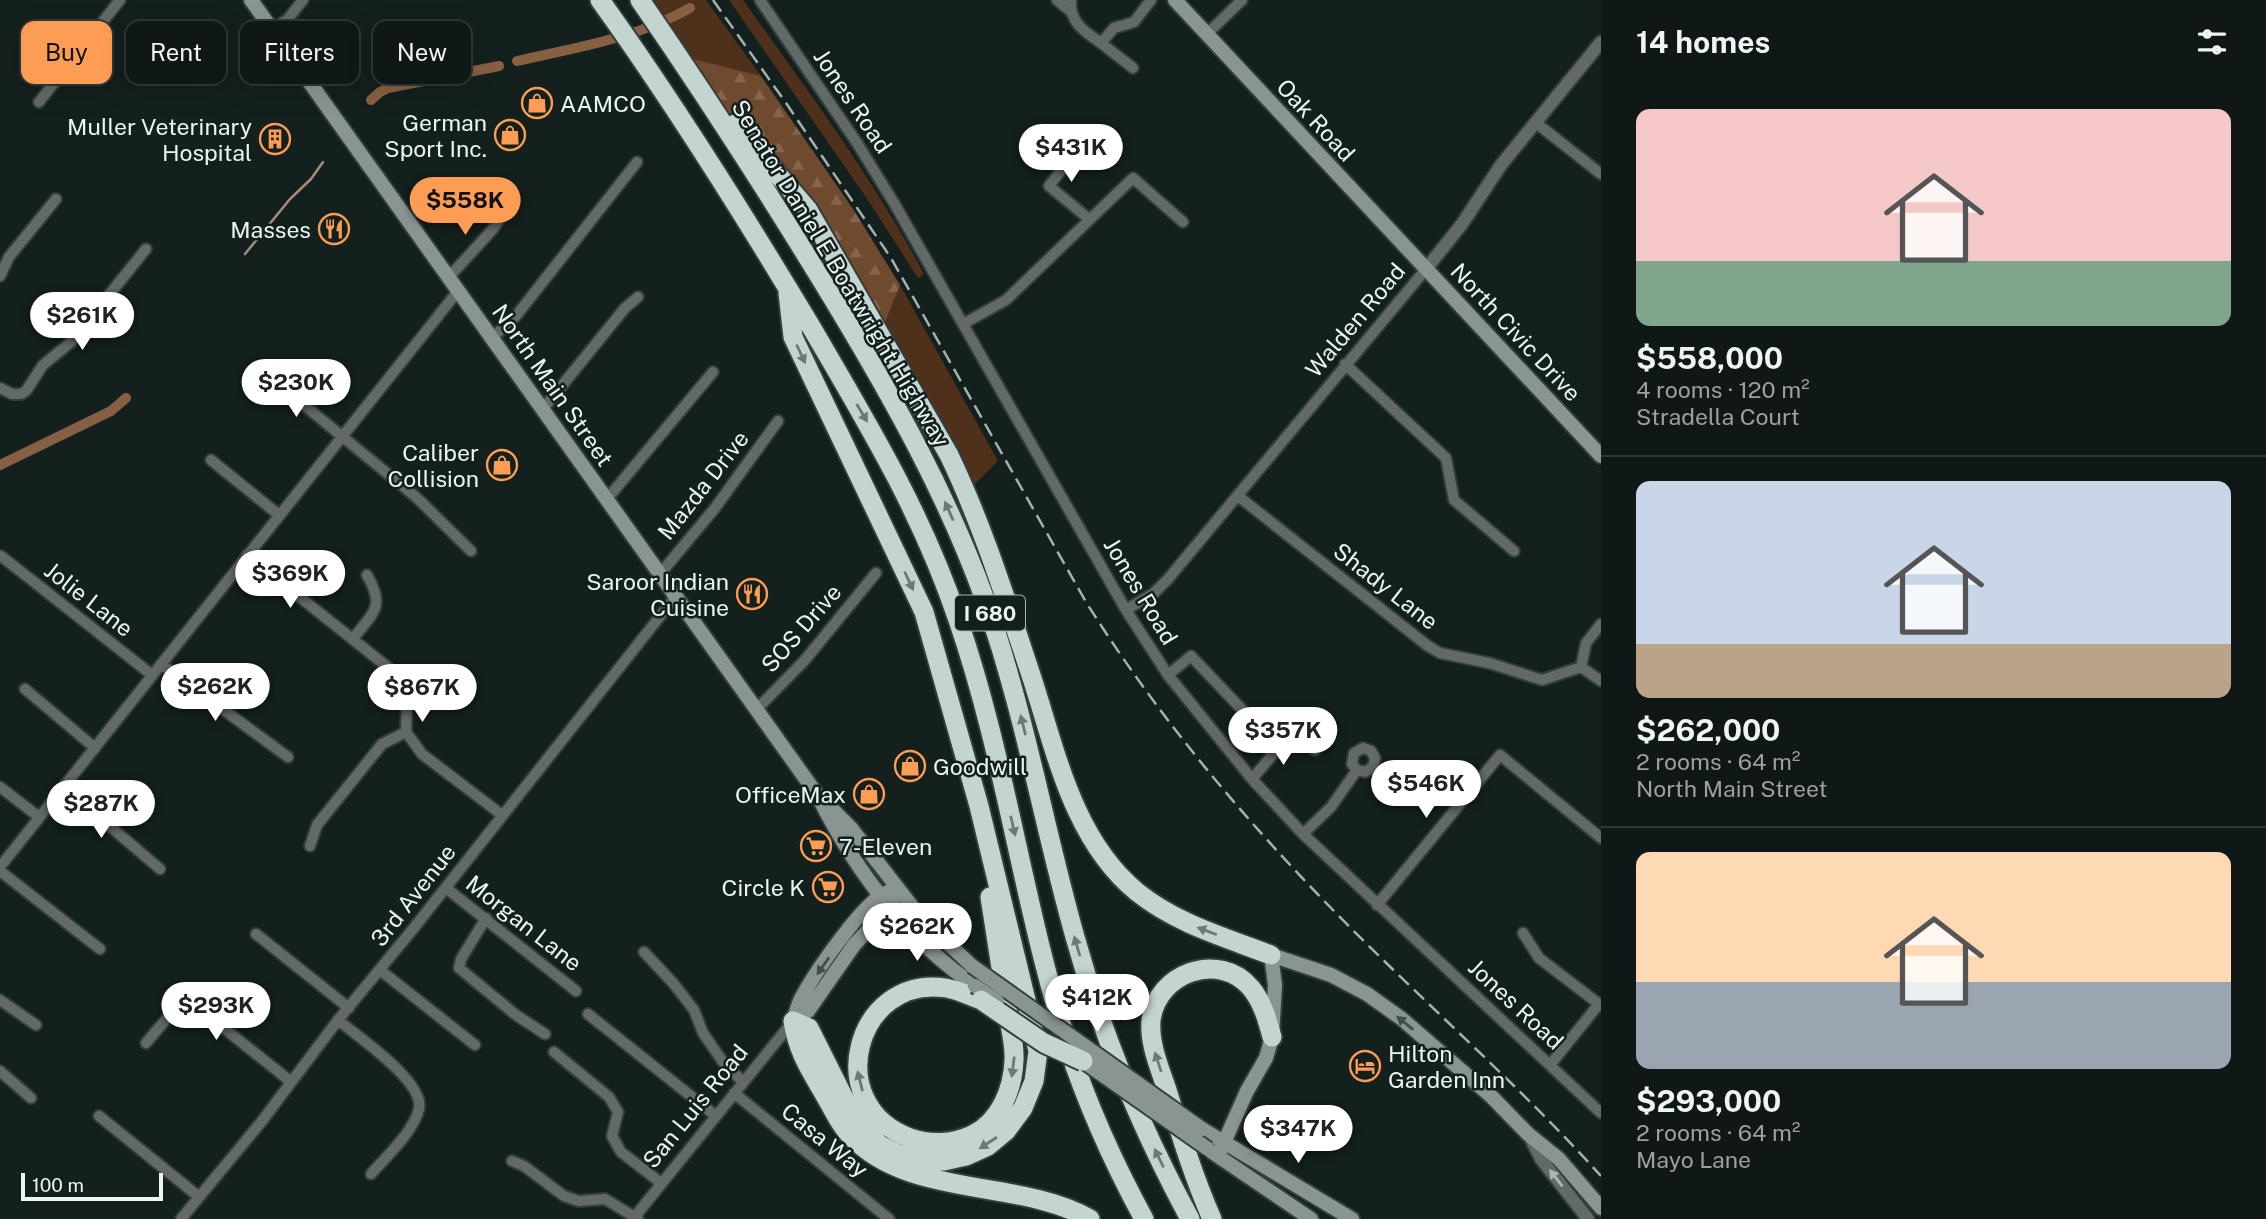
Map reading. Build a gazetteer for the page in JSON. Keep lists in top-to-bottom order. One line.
{"streets":{"highway":["Senator Daniel E Boatwright Highway","I 680"],"main road":["Oak Road","North Civic Drive","North Main Street","San Luis Road"],"street":["Jones Road","Walden Road","Mazda Drive","Shady Lane","Jolie Lane","SOS Drive","3rd Avenue","Morgan Lane","Casa Way"]},"crossings":[["Jones Road","Walden Road"],["Oak Road","Walden Road"],["Oak Road","North Civic Drive"],["Walden Road","North Civic Drive"],["Walden Road","Shady Lane"],["North Main Street","Mazda Drive"],["North Main Street","SOS Drive"],["North Main Street","3rd Avenue"],["North Main Street","San Luis Road"],["3rd Avenue","Morgan Lane"],["San Luis Road","Casa Way"]],"places":{"shop":["AAMCO","German Sport Inc.","Caliber Collision","Goodwill","OfficeMax"],"building":["Muller Veterinary Hospital"],"restaurant":["Masses","Saroor Indian Cuisine"],"supermarket":["7-Eleven","Circle K"],"hotel":["Hilton Garden Inn"]},"scale_bar":"100 m","page":{"heading":"14 homes","chip":["Buy","Rent","Filters","New"],"list":[{"name":"$558,000","note":"4 rooms · 120 m² · Stradella Court"},{"name":"$262,000","note":"2 rooms · 64 m² · North Main Street"},{"name":"$293,000","note":"2 rooms · 64 m² · Mayo Lane"}],"price":["$431K","$558K","$261K","$230K","$369K","$262K","$867K","$357K","$546K","$287K","$262K","$412K","$293K","$347K"],"scale":"100 m"}}
